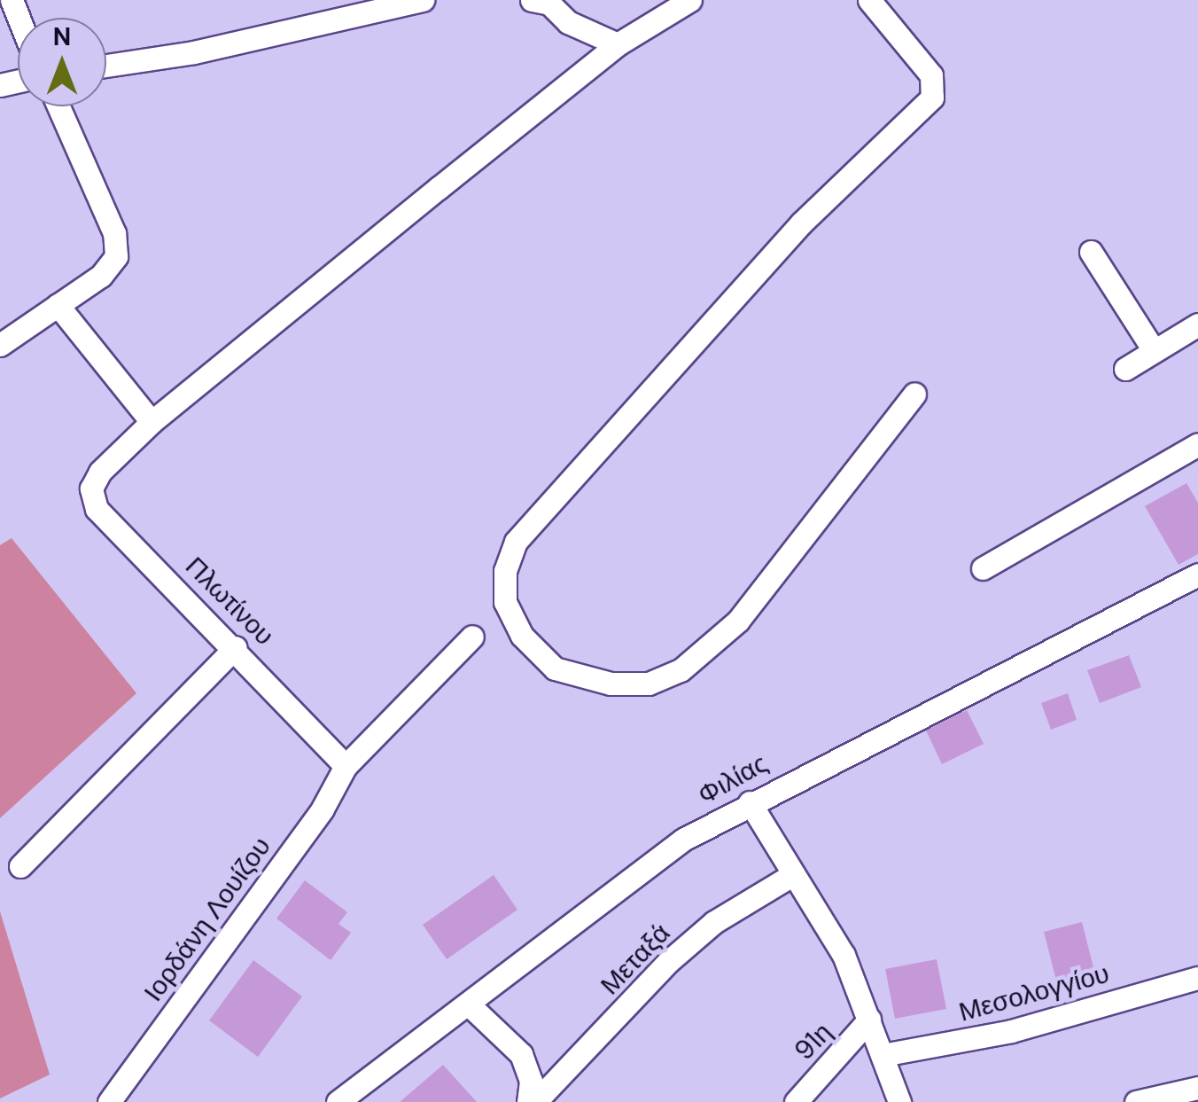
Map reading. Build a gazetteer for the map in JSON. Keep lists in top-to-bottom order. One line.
{"streets":{"street":["Πλωτίνου","Φιλίας","Ιορδάνη Λουίζου","Μεταξά","Μεσολογγίου","91η"]},"crossings":[["Πλωτίνου","Ιορδάνη Λουίζου"]],"north":"top"}
